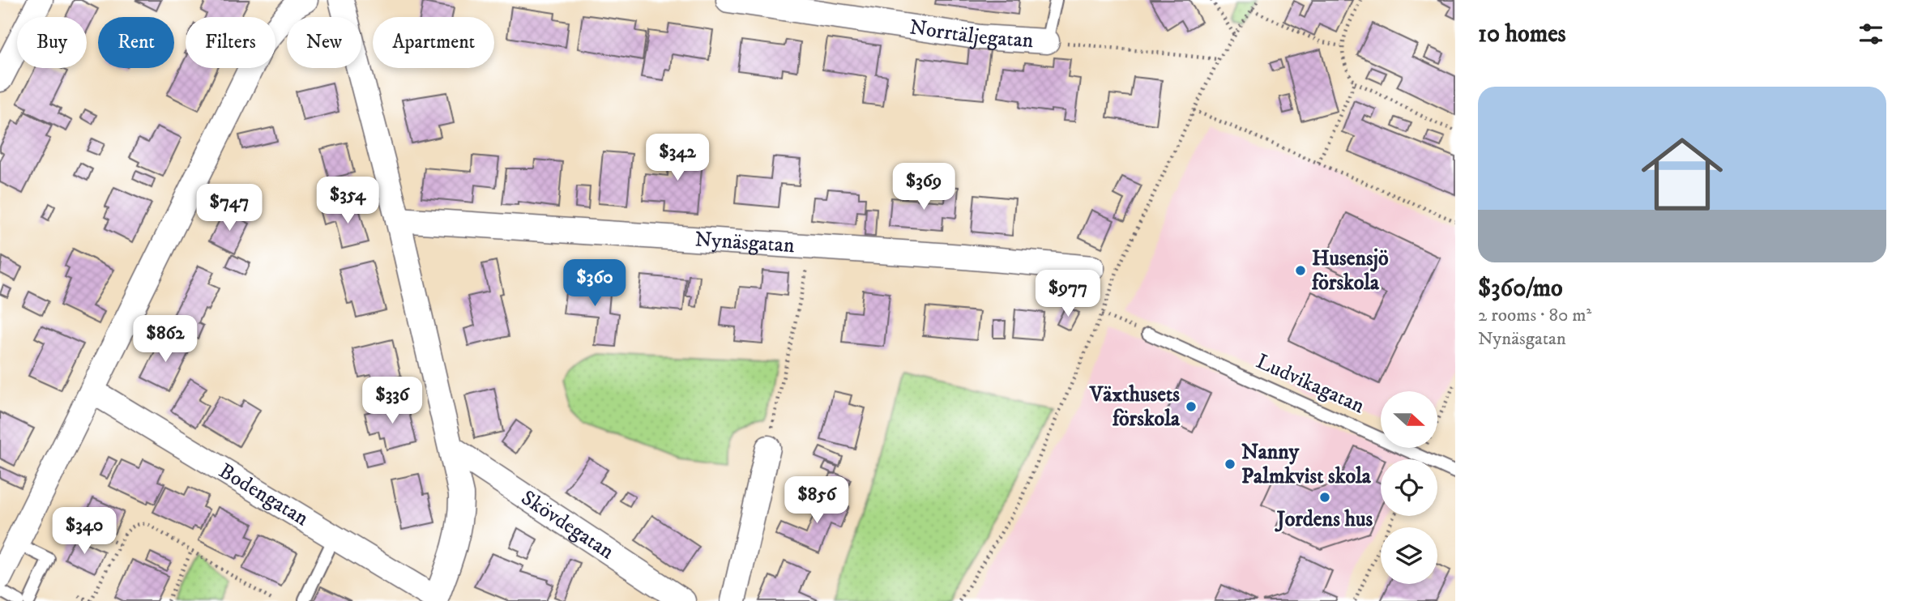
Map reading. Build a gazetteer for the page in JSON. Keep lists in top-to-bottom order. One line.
{"streets":{"street":["Norrtäljegatan","Nynäsgatan","Bodengatan","Skövdegatan"],"lane":["Ludvikagatan"]},"places":["Husensjö förskola","Växthusets förskola","Nanny Palmkvist skola","Jordens hus"],"north":"right","page":{"heading":"10 homes","chip":["Buy","Rent","Filters","New","Apartment"],"list":[{"name":"$360/mo","note":"2 rooms · 80 m² · Nynäsgatan"}],"price":["$342","$369","$354","$747","$360","$977","$862","$336","$856","$340"]}}
